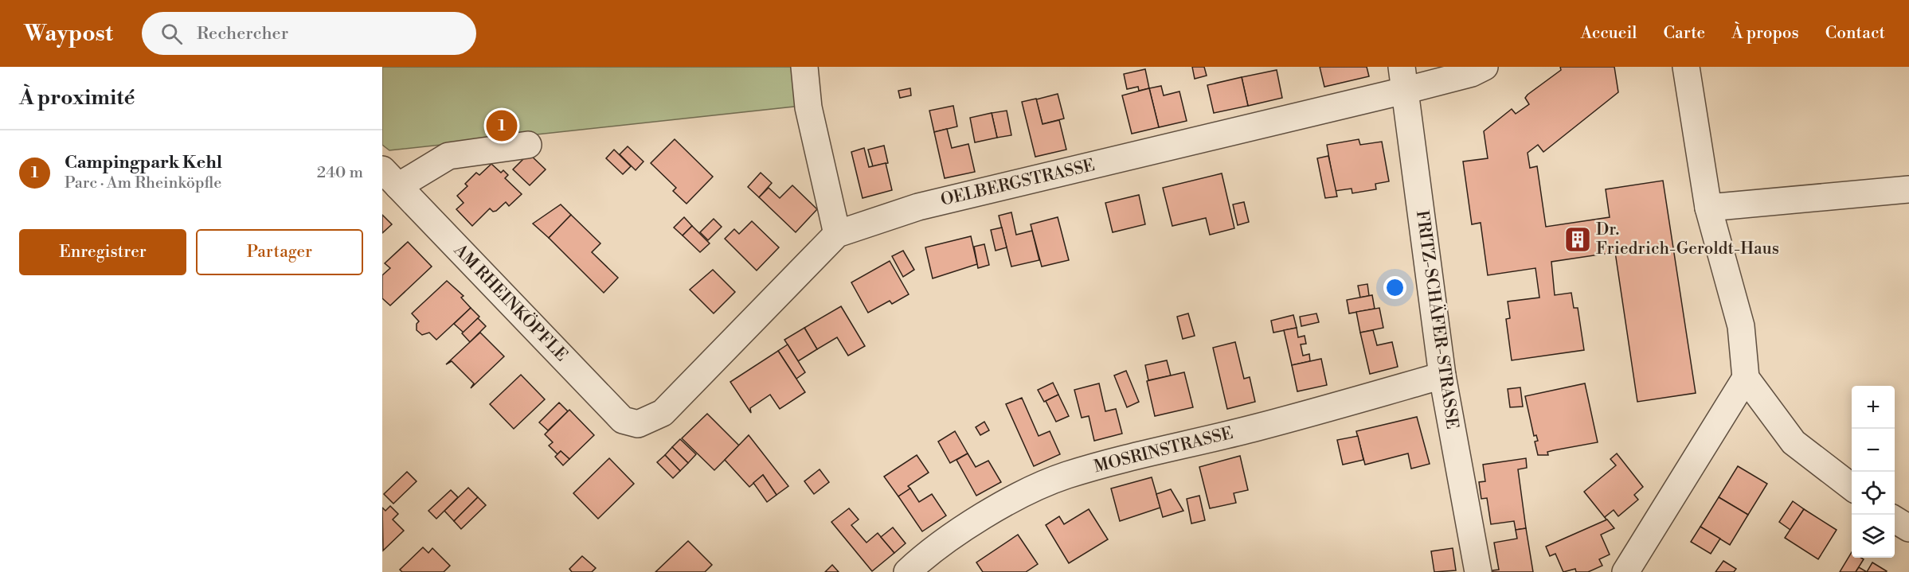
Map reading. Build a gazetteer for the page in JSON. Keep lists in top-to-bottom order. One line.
{"streets":{"street":["OELBERGSTRASSE","AM RHEINKÖPFLE","FRITZ-SCHÄFER-STRASSE","MOSRINSTRASSE"]},"crossings":[["OELBERGSTRASSE","AM RHEINKÖPFLE"],["OELBERGSTRASSE","FRITZ-SCHÄFER-STRASSE"],["FRITZ-SCHÄFER-STRASSE","MOSRINSTRASSE"]],"places":{"building":["Dr. Friedrich-Geroldt-Haus"]},"page":{"header":"Waypost","search":"Rechercher","nav":["Accueil","Carte","À propos","Contact"],"heading":"À proximité","pins":"1","list":[{"mark":"1","name":"Campingpark Kehl","note":"Parc · Am Rheinköpfle","value":"240 m"}],"buttons":["Enregistrer","Partager"],"map_buttons":["+","−"]}}
